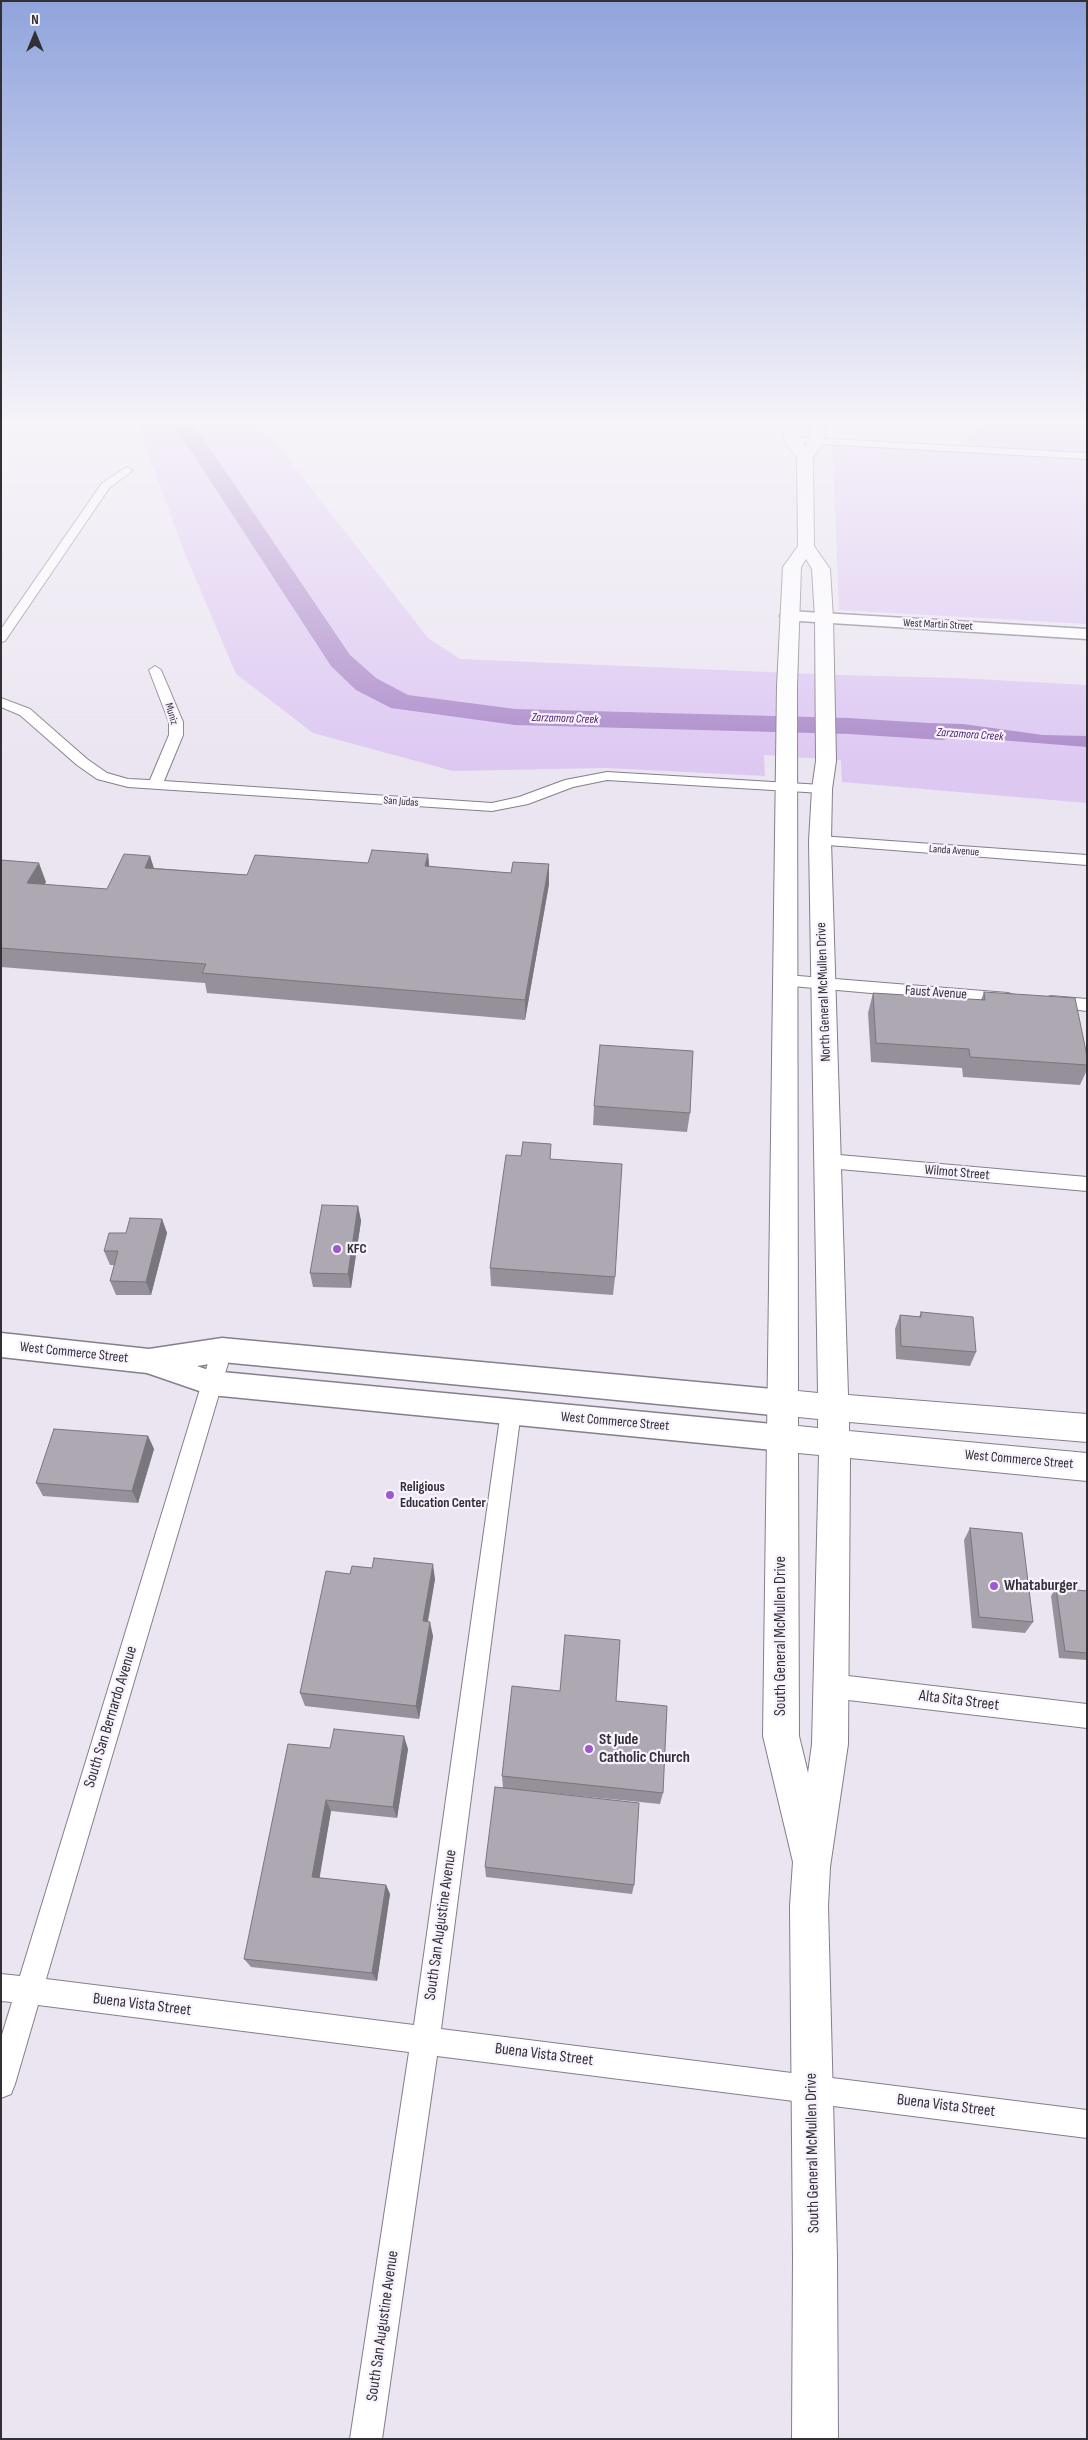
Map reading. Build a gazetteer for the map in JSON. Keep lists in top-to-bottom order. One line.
{"streets":{"main road":["West Martin Street","North General McMullen Drive","West Commerce Street","South General McMullen Drive"],"street":["Muniz","San Judas","Landa Avenue","Faust Avenue","Wilmot Street","Alta Sita Street","South San Bernardo Avenue","South San Augustine Avenue","Buena Vista Street"]},"crossings":[["West Martin Street","North General McMullen Drive"],["Muniz","San Judas"],["San Judas","North General McMullen Drive"],["Landa Avenue","North General McMullen Drive"],["North General McMullen Drive","Faust Avenue"],["North General McMullen Drive","Wilmot Street"],["North General McMullen Drive","West Commerce Street"],["North General McMullen Drive","South General McMullen Drive"],["West Commerce Street","South General McMullen Drive"],["West Commerce Street","South San Bernardo Avenue"],["West Commerce Street","South San Augustine Avenue"],["South General McMullen Drive","Alta Sita Street"],["South General McMullen Drive","Buena Vista Street"],["South San Bernardo Avenue","Buena Vista Street"],["South San Augustine Avenue","Buena Vista Street"]],"water":["Zarzamora Creek"],"places":["KFC","Religious Education Center","Whataburger","St Jude Catholic Church"],"north":"top"}
